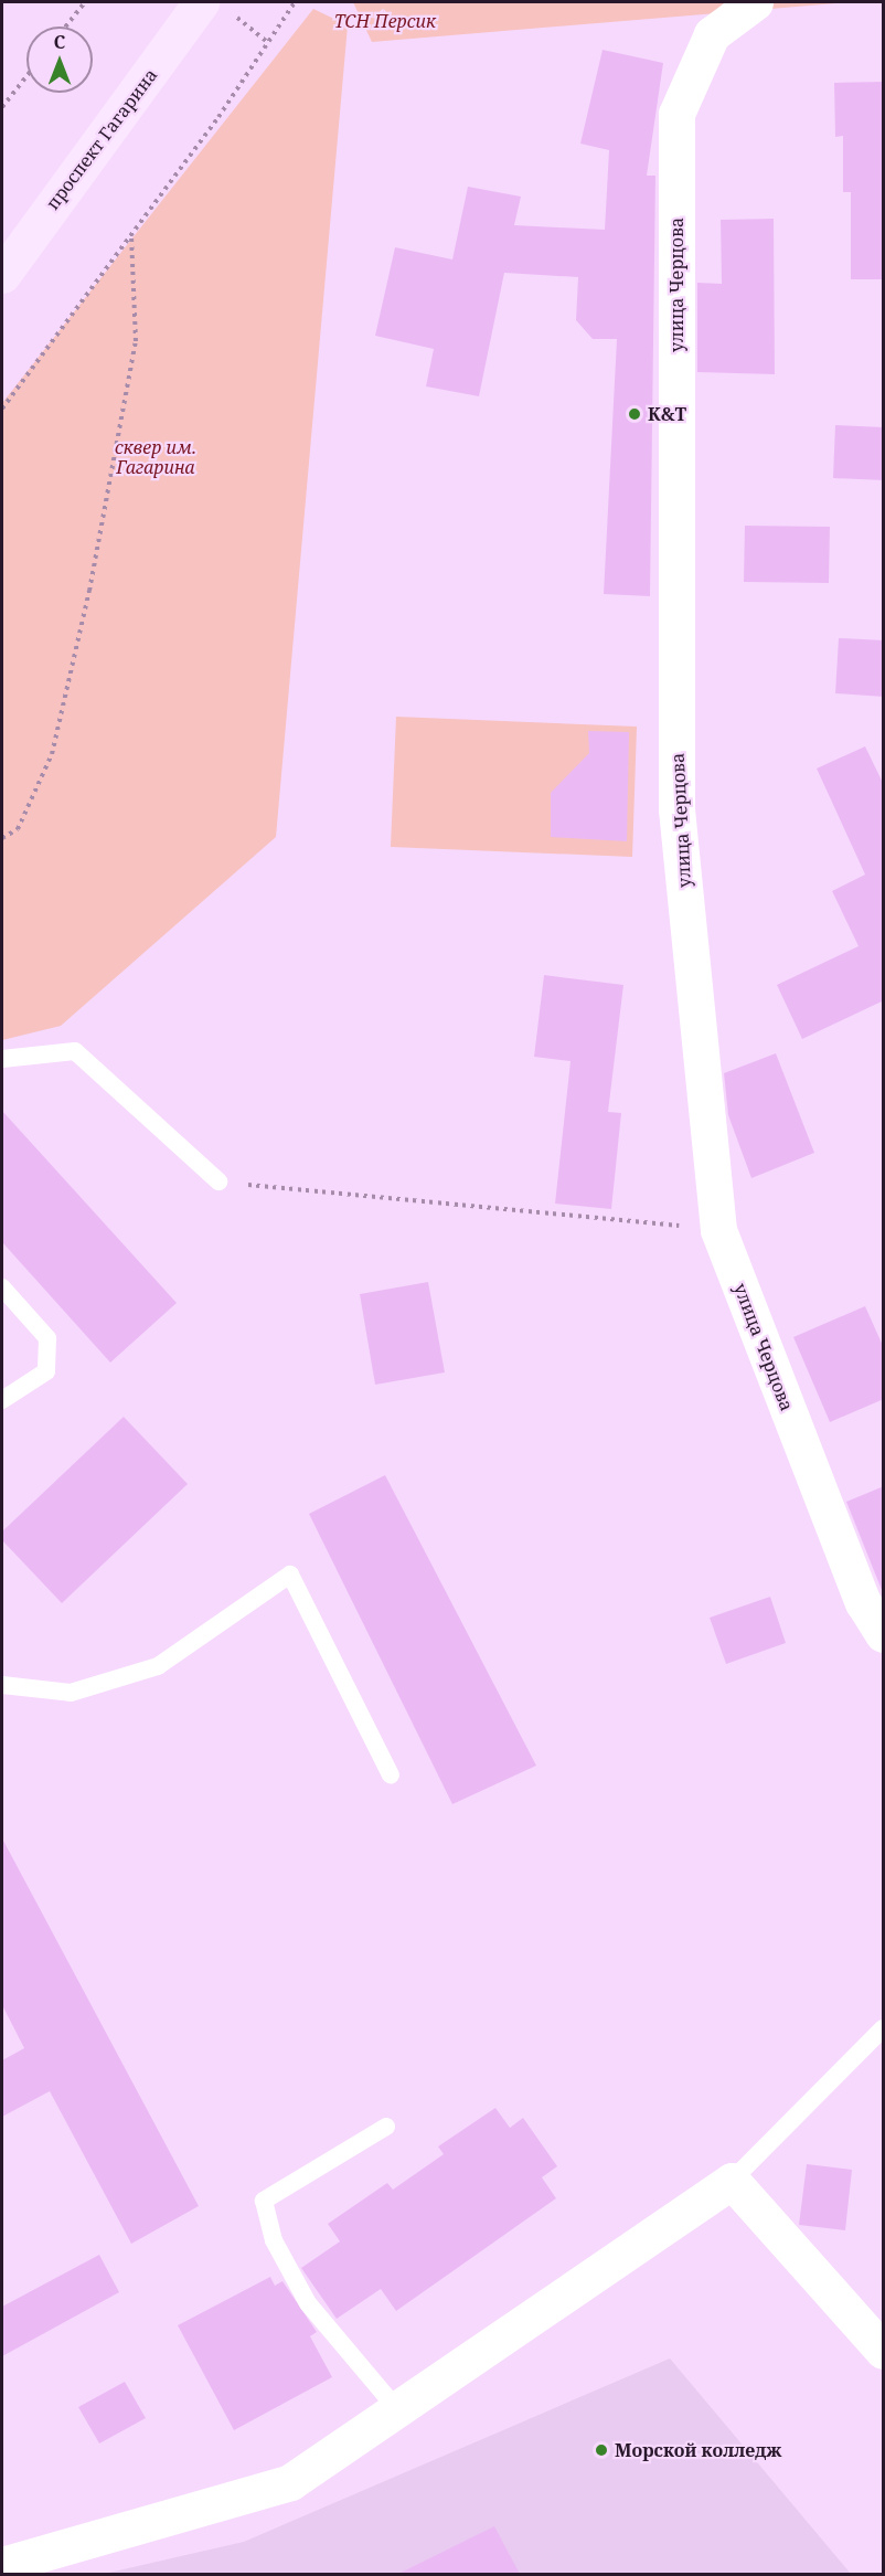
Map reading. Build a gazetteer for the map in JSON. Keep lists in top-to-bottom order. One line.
{"streets":{"main road":["проспект Гагарина"],"street":["улица Черцова"]},"parks":["ТСН Персик","сквер им. Гагарина"],"places":["К&Т","Морской колледж"],"north":"top"}
